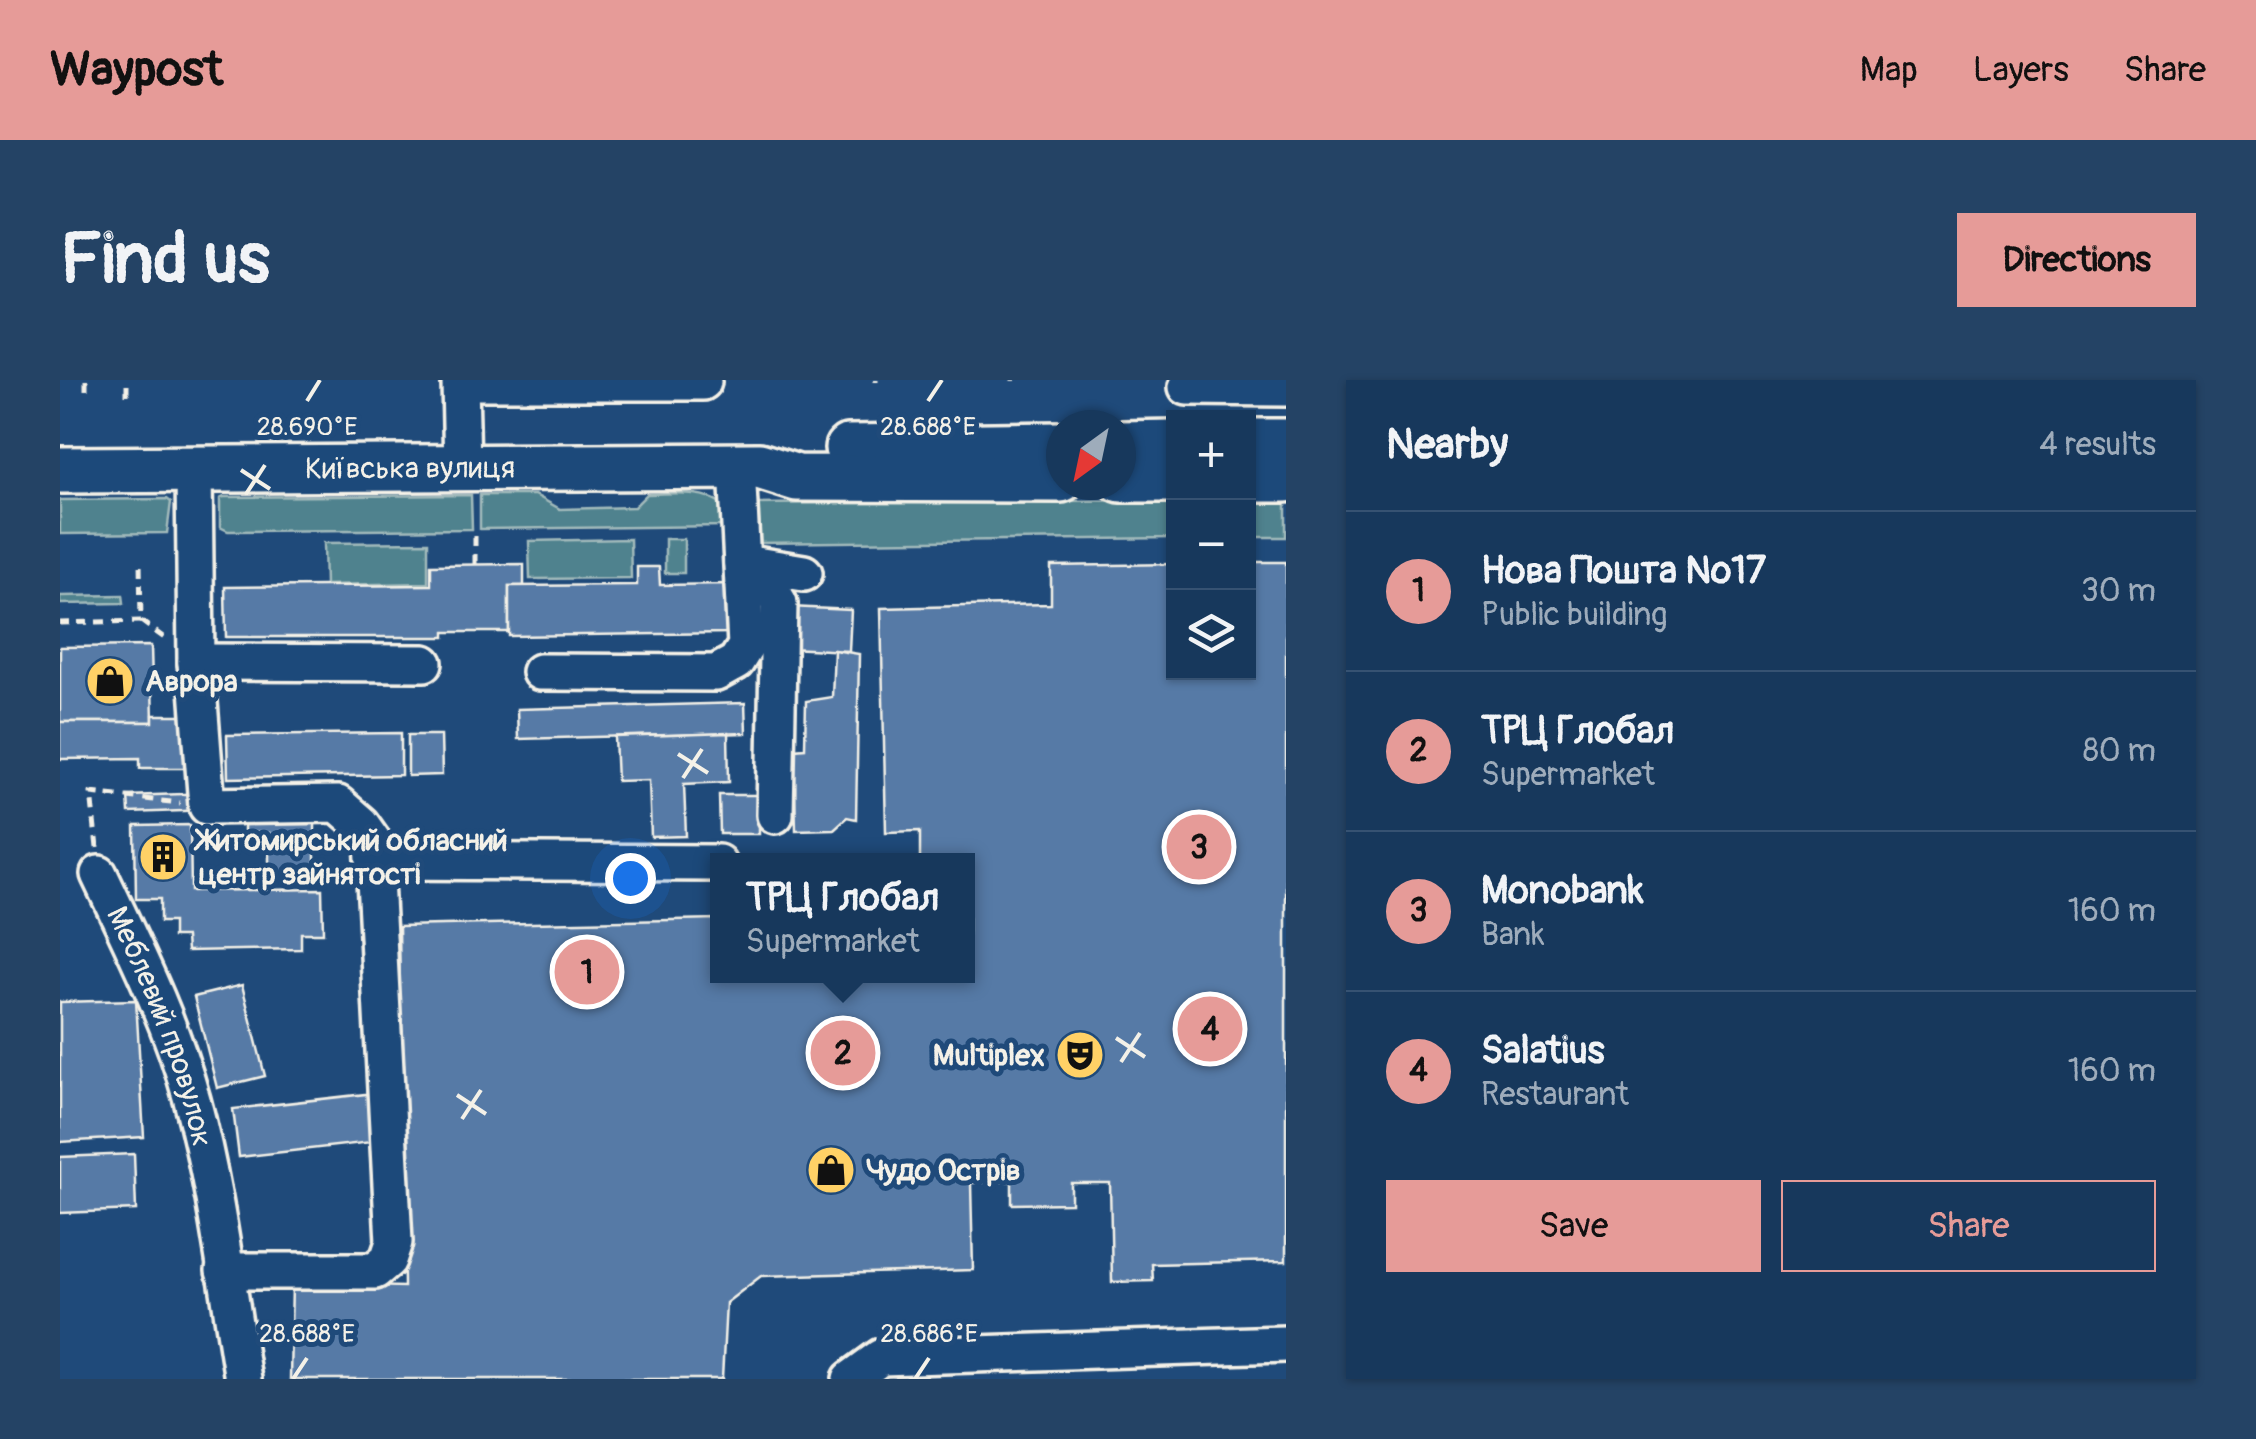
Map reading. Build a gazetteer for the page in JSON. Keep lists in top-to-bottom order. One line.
{"streets":{"main road":["Київська вулиця"],"street":["Меблевий провулок"]},"places":{"shop":["Аврора","Чудо Острів"],"building":["Житомирський обласний центр зайнятості"],"theatre":["Multiplex"]},"north":"bottom left","page":{"header":"Waypost","nav":["Map","Layers","Share"],"buttons":["Directions",["Save","Share"]],"title":"Find us","heading":["Nearby","4 results"],"map_buttons":["+","−"],"list":[{"mark":"1","name":"Нова Пошта №17","note":"Public building","value":"30 m"},{"mark":"2","name":"ТРЦ Глобал","note":"Supermarket","value":"80 m"},{"mark":"3","name":"Monobank","note":"Bank","value":"160 m"},{"mark":"4","name":"Salatius","note":"Restaurant","value":"160 m"}],"pins":["3","1","4","2"],"popup":["ТРЦ Глобал","Supermarket"]},"coordinates":["28.688°E","28.690°E","28.686°E"]}
